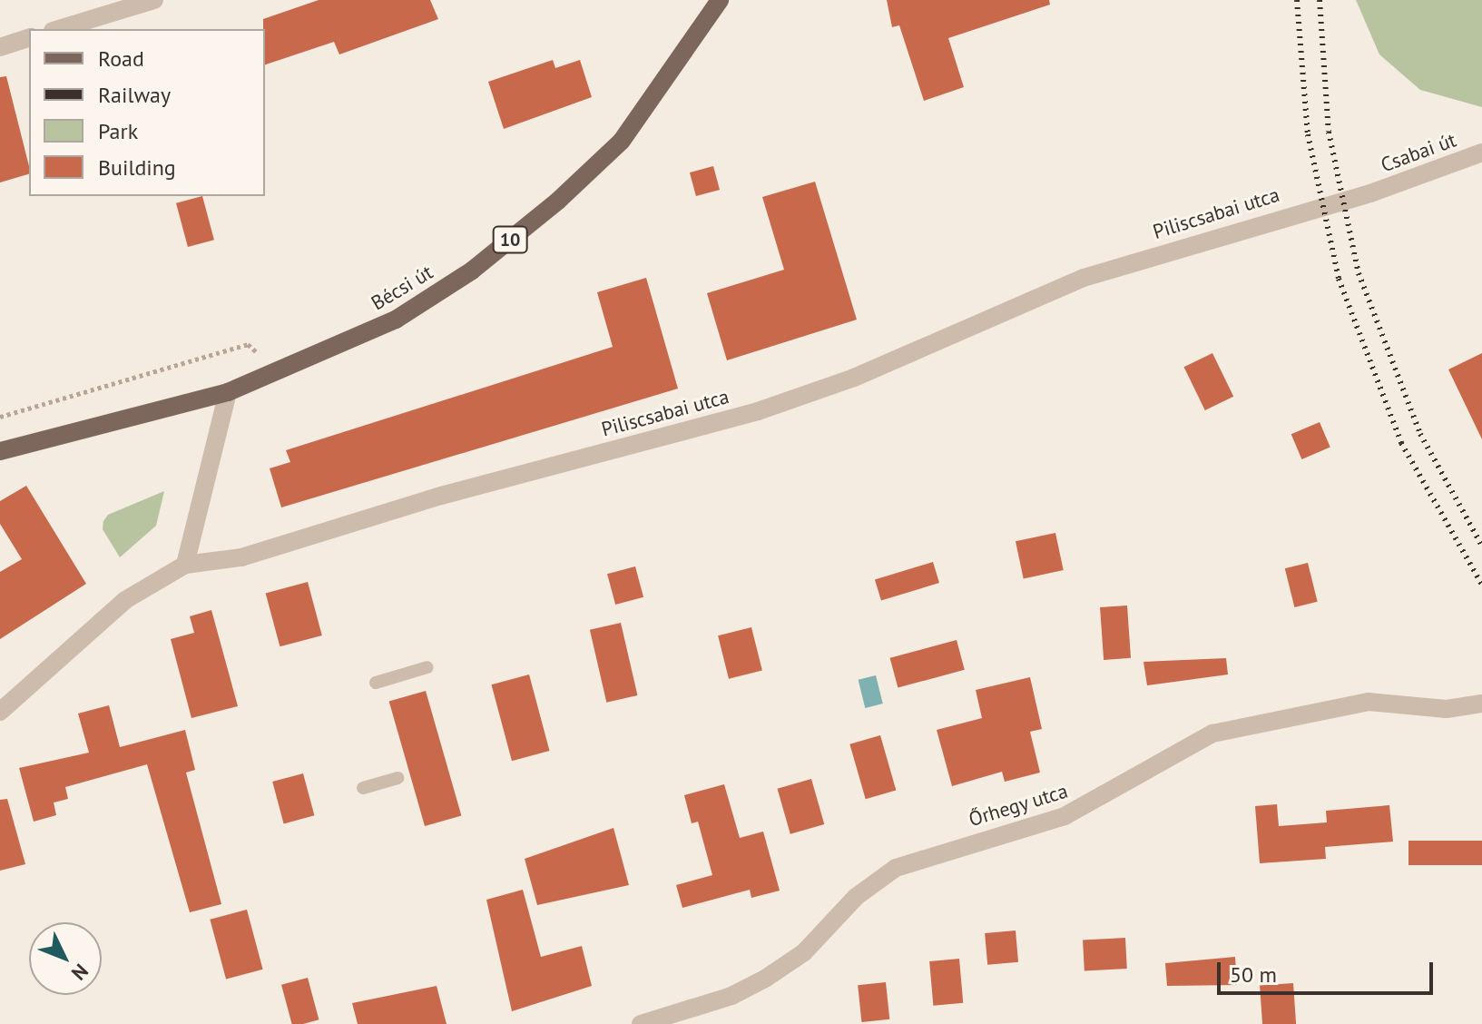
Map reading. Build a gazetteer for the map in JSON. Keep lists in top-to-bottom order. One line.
{"streets":{"main road":["10","Bécsi út"],"street":["Csabai út","Piliscsabai utca","Őrhegy utca"]},"crossings":[["Csabai út","Piliscsabai utca"]],"legend":["Road","Railway","Park","Building"],"scale_bar":"50 m","north":"bottom right"}
